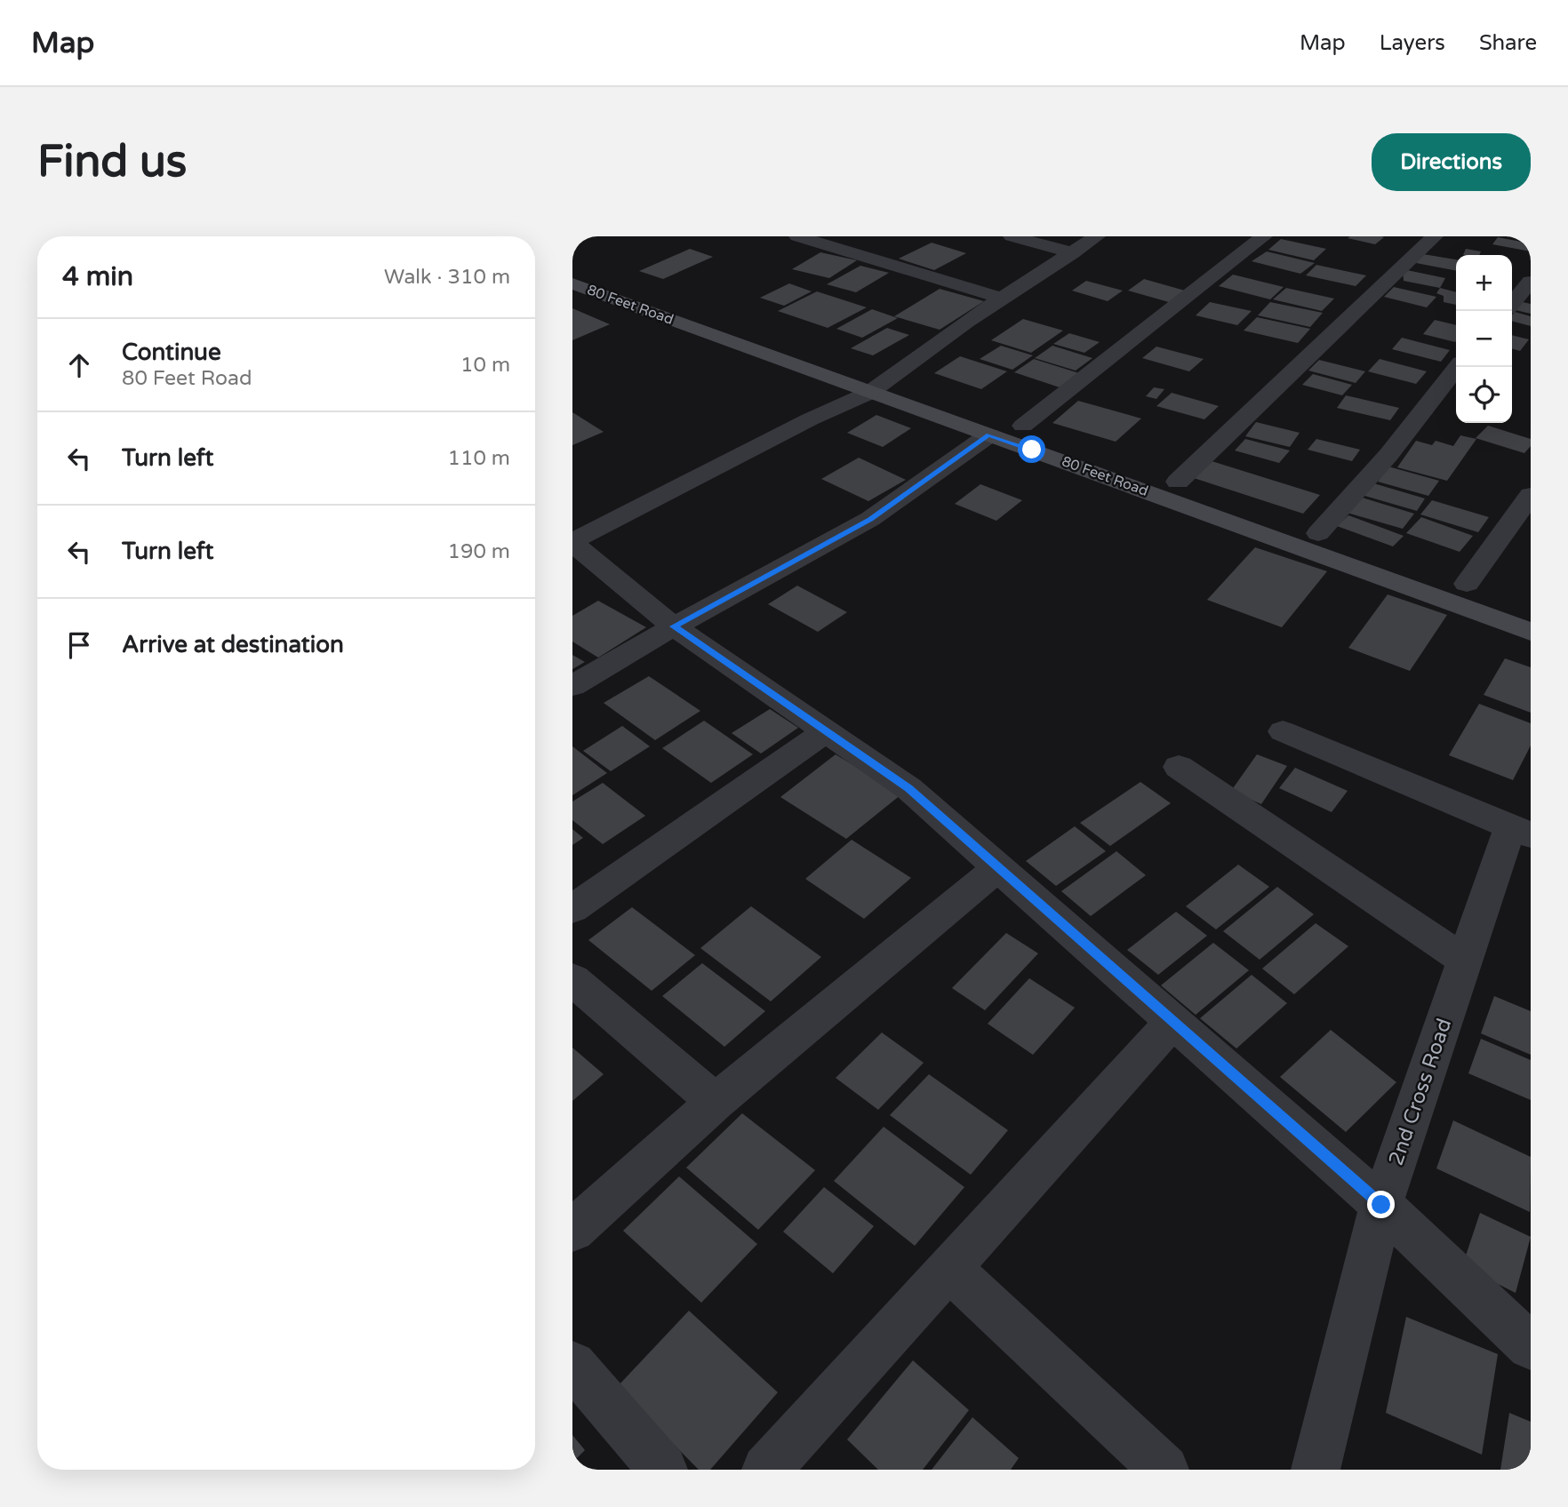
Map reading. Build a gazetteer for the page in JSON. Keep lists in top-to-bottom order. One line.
{"streets":{"main road":["80 Feet Road"],"street":["2nd Cross Road"]},"page":{"header":"Map","nav":["Map","Layers","Share"],"buttons":"Directions","title":"Find us","heading":["4 min","Walk · 310 m"],"map_buttons":["+","−"],"list":[["Continue","80 Feet Road","10 m"],["Turn left","110 m"],["Turn left","190 m"],"Arrive at destination"]}}
